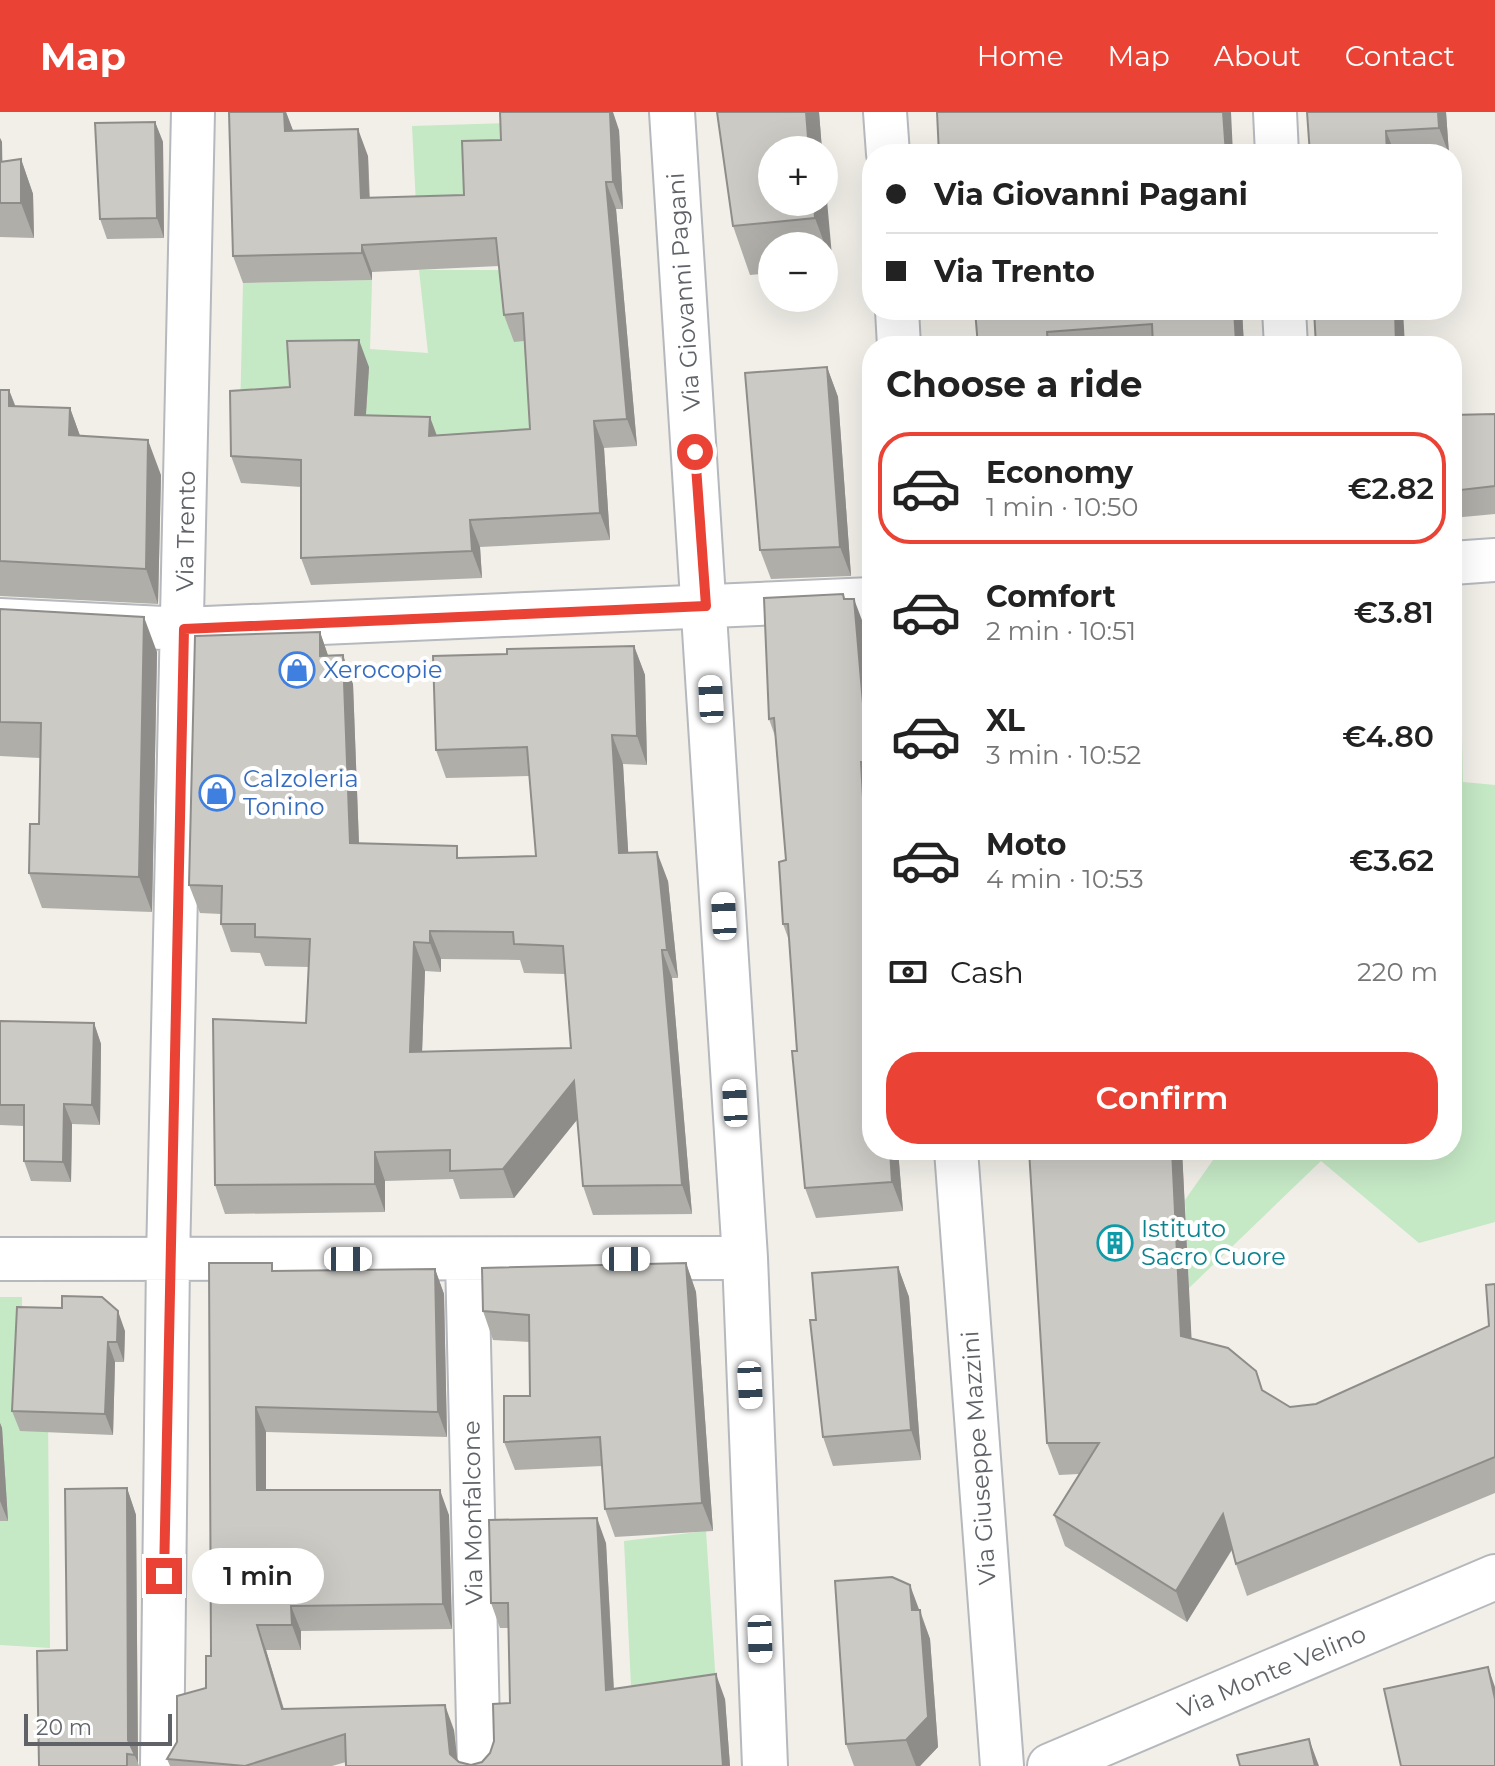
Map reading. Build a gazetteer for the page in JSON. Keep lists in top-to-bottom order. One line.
{"streets":{"street":["Via Giovanni Pagani","Via Trento","Via Giuseppe Mazzini","Via Monfalcone","Via Monte Velino"]},"places":{"shop":["Xerocopie","Calzoleria Tonino"],"building":["Istituto Sacro Cuore"]},"scale_bar":"20 m","page":{"header":"Map","nav":["Home","Map","About","Contact"],"map_buttons":["+","−"],"banner":["Via Giovanni Pagani","Via Trento"],"heading":"Choose a ride","list":[{"name":"Economy","note":"1 min · 10:50","value":"€2.82"},{"name":"Comfort","note":"2 min · 10:51","value":"€3.81"},{"name":"XL","note":"3 min · 10:52","value":"€4.80"},{"name":"Moto","note":"4 min · 10:53","value":"€3.62"}],"pay":["Cash","220 m"],"buttons":"Confirm","bubble":"1 min","scale":"20 m"}}
